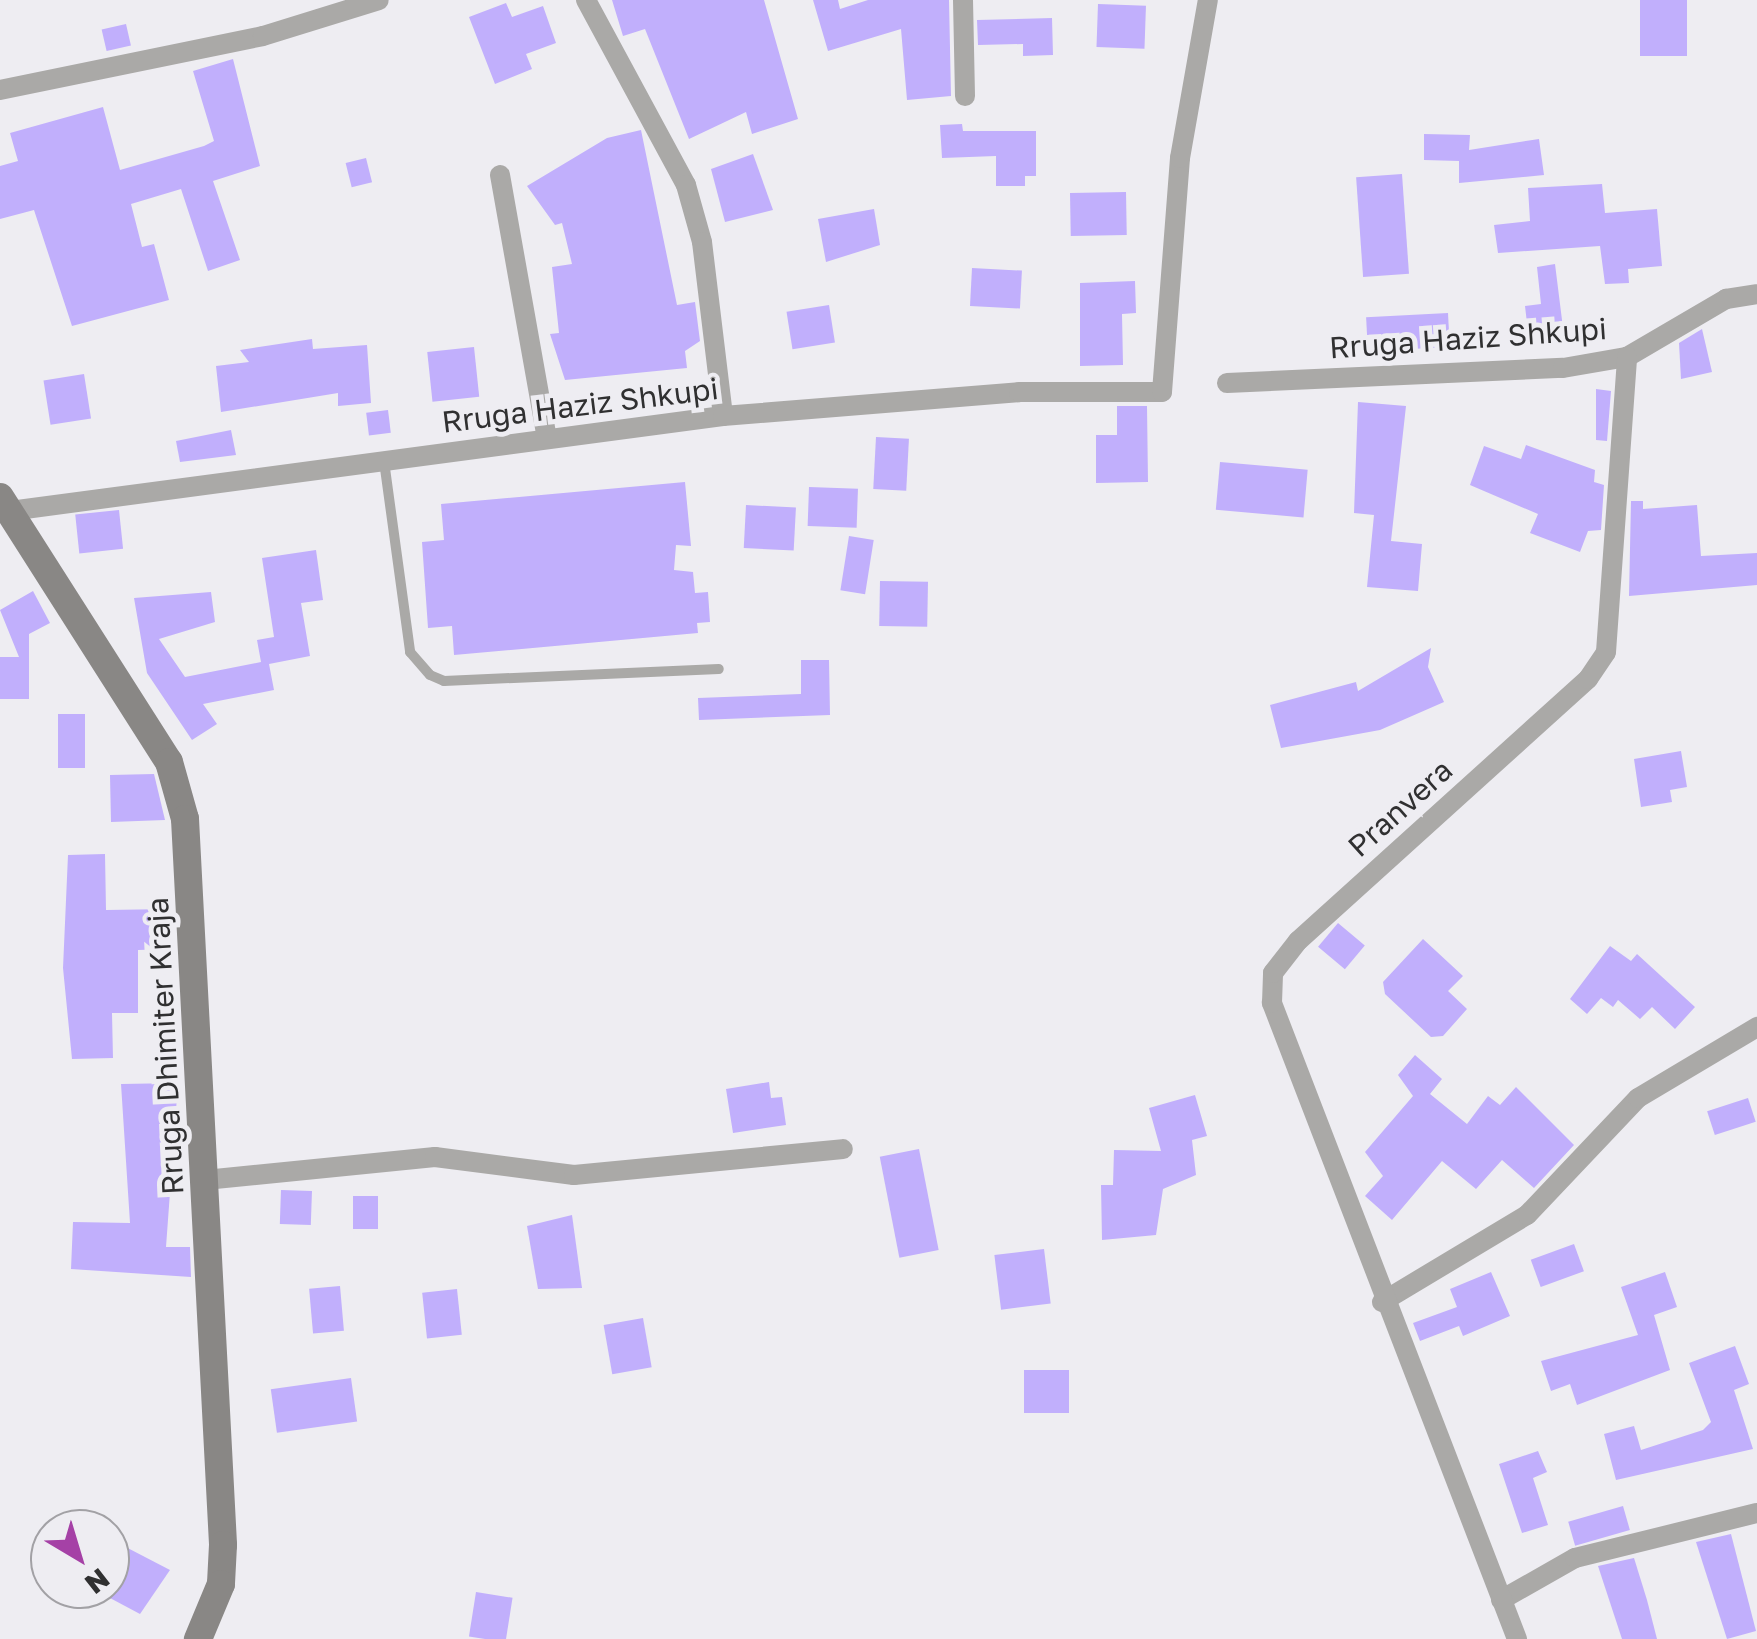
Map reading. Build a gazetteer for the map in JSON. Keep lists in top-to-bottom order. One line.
{"streets":{"street":["Rruga Haziz Shkupi","Pranvera","Rruga Dhimiter Kraja"]},"crossings":[["Rruga Haziz Shkupi","Pranvera"],["Rruga Haziz Shkupi","Rruga Dhimiter Kraja"]],"north":"bottom right"}
